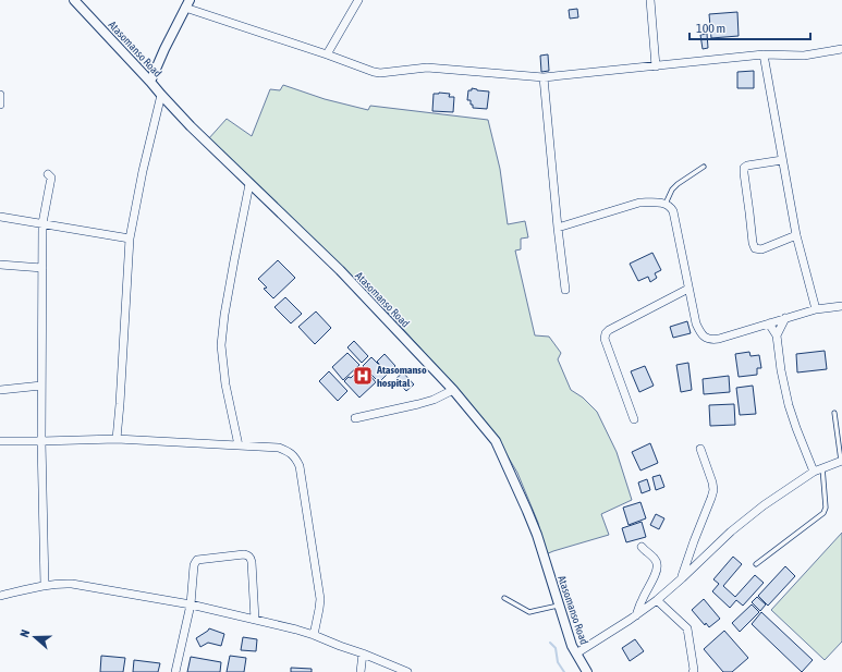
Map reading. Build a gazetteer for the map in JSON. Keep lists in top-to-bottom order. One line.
{"streets":{"street":["Atasomanso Road"]},"places":{"hospital":["Atasomanso hospital"]},"scale_bar":"100 m","north":"left"}
